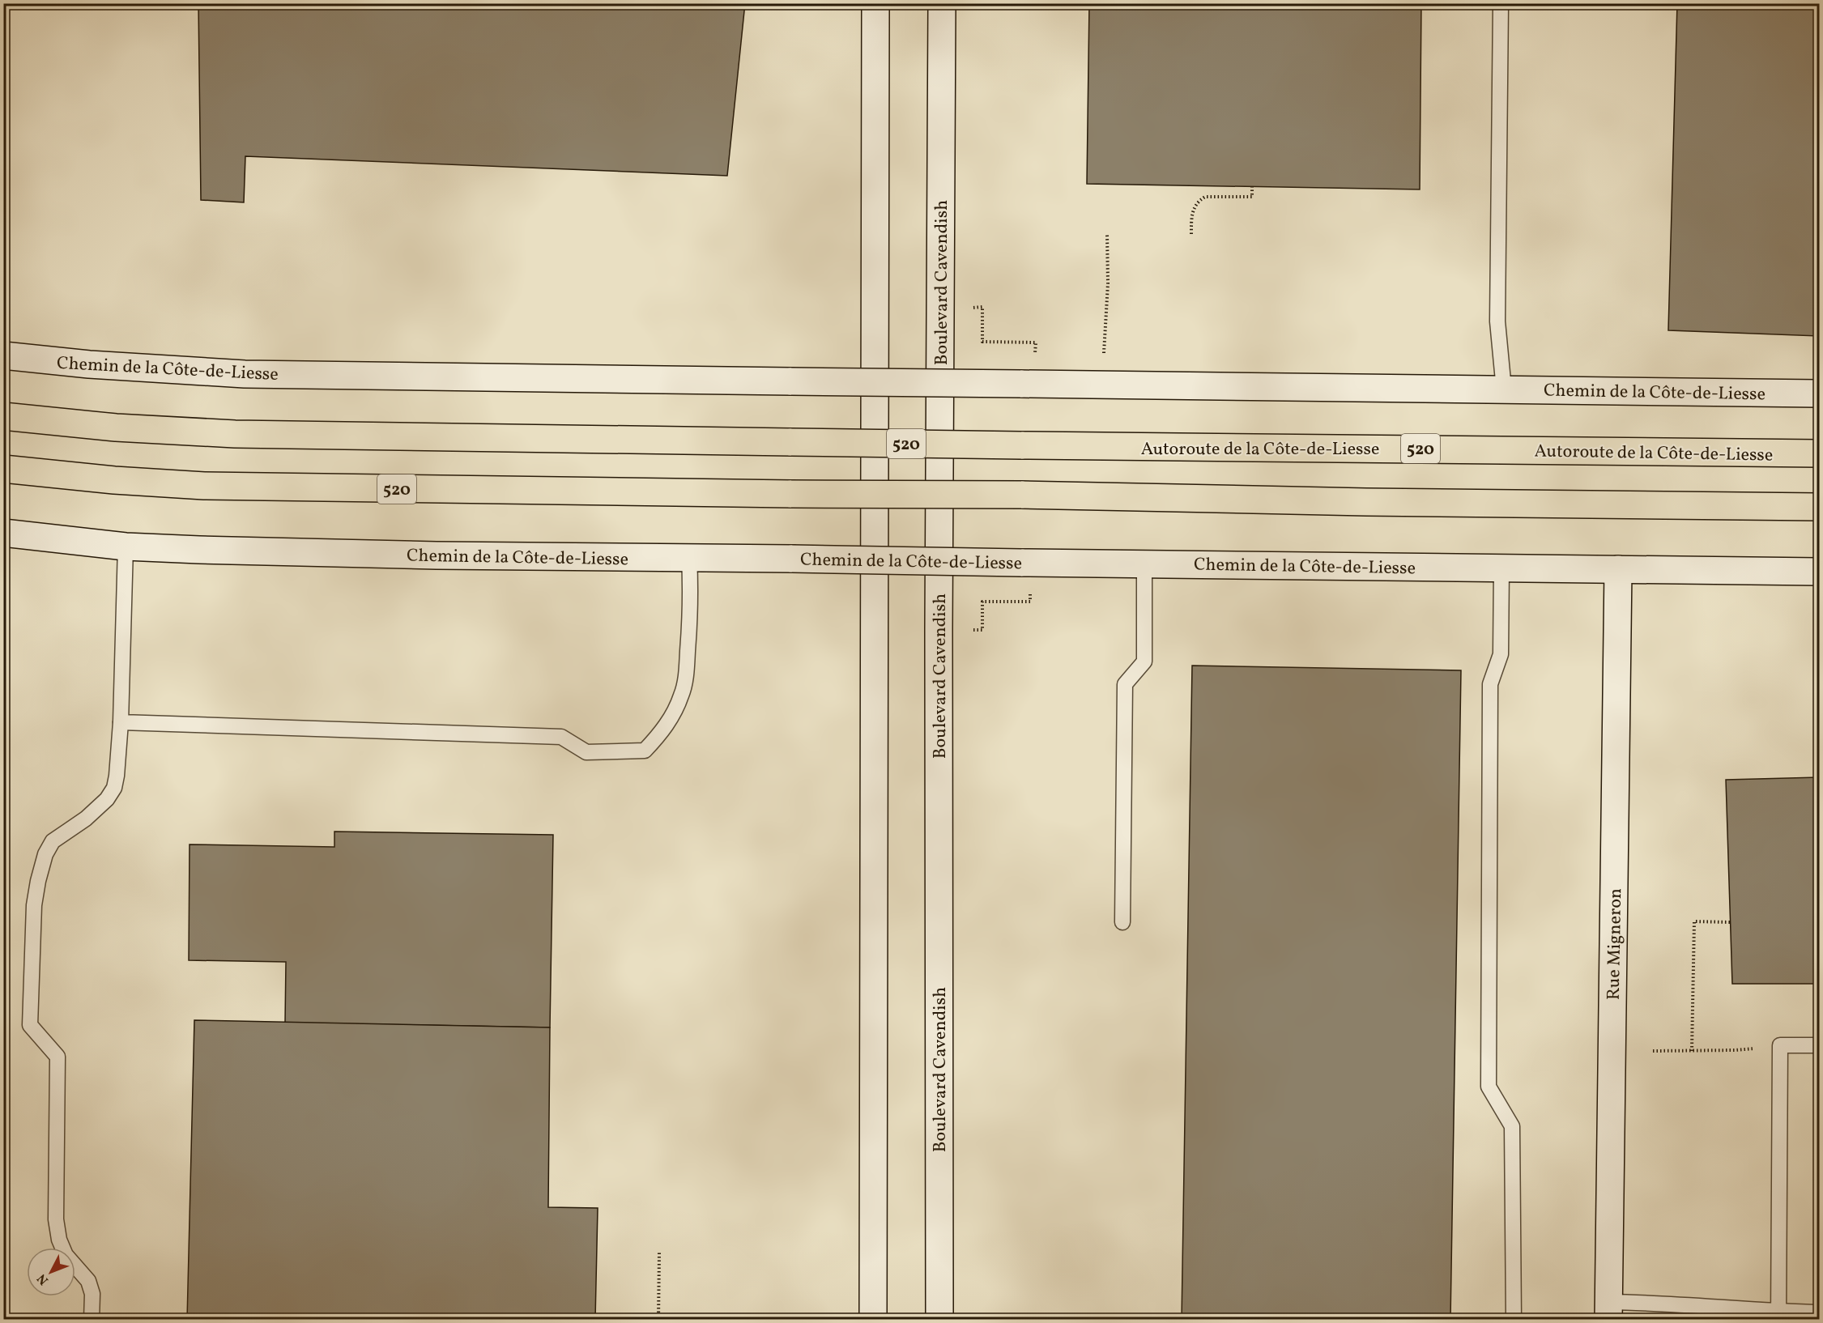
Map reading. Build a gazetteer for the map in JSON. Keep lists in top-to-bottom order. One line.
{"streets":{"highway":["520","Autoroute de la Côte-de-Liesse"],"main road":["Boulevard Cavendish","Chemin de la Côte-de-Liesse","Rue Migneron"]},"crossings":[["Chemin de la Côte-de-Liesse","Rue Migneron"]],"north":"bottom left"}
